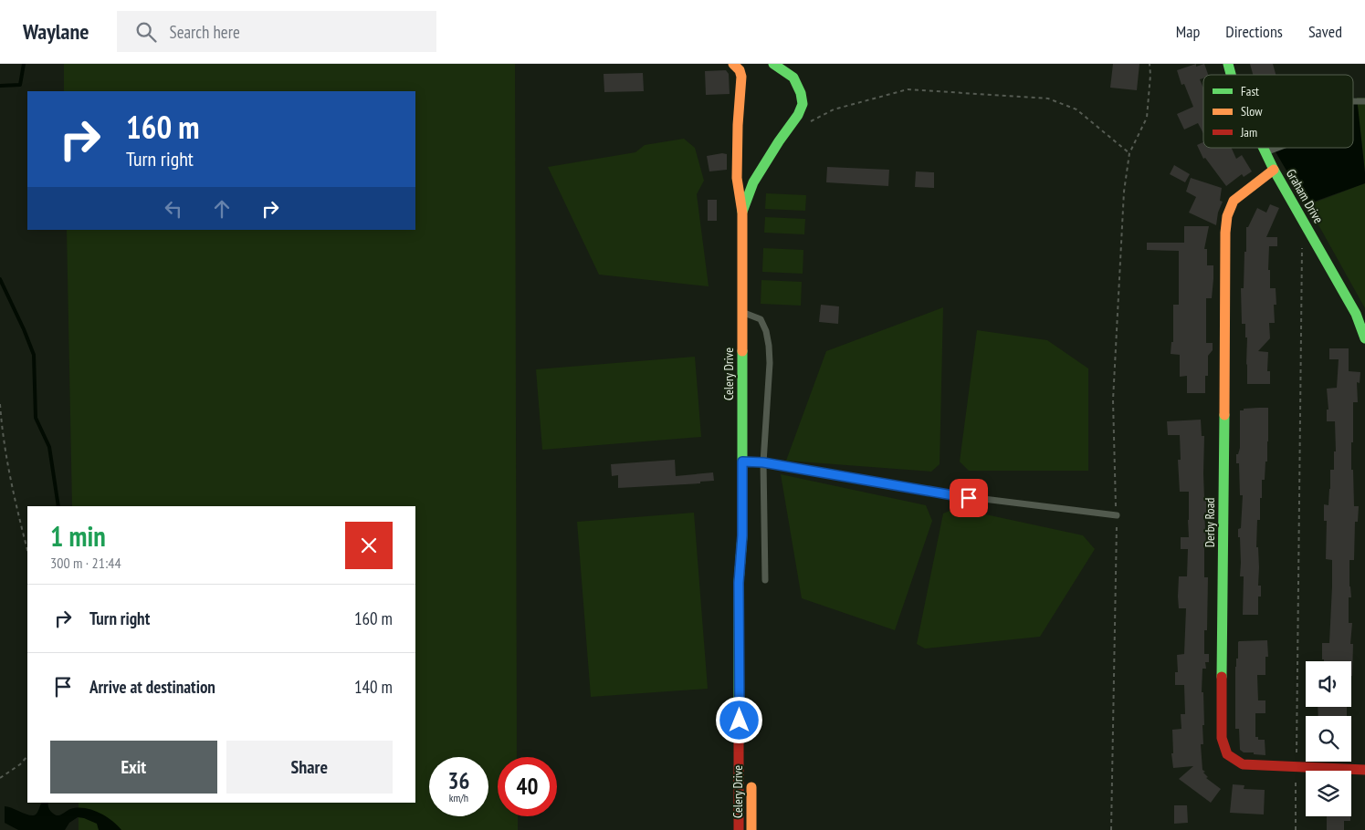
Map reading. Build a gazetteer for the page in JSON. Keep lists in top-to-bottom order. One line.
{"streets":{"street":["Graham Drive","Celery Drive","Derby Road"]},"crossings":[["Graham Drive","Derby Road"]],"legend":["Fast","Slow","Jam"],"page":{"header":"Waylane","search":"Search here","nav":["Map","Directions","Saved"],"turn":["160 m","Turn right"],"heading":["1 min","300 m · 21:44"],"list":[{"name":"Turn right","value":"160 m"},{"name":"Arrive at destination","value":"140 m"}],"buttons":["Exit","Share"],"speed":"36 km/h","limit":"40"}}
